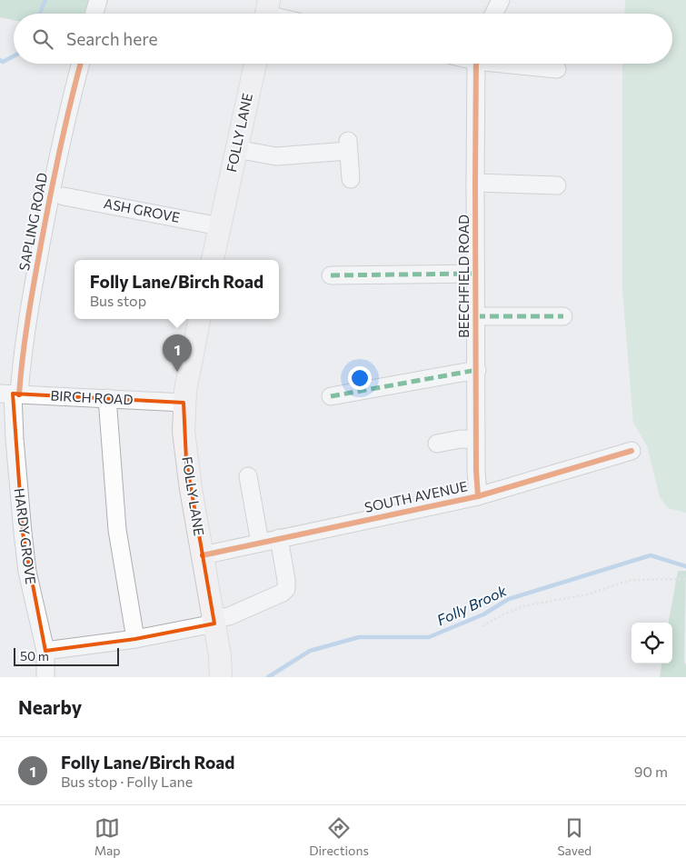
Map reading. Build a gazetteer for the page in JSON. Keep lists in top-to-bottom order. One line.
{"streets":{"main road":["FOLLY LANE"],"street":["ASH GROVE","SAPLING ROAD","BEECHFIELD ROAD","BIRCH ROAD","SOUTH AVENUE","HARDY GROVE"]},"crossings":[["FOLLY LANE","ASH GROVE"],["FOLLY LANE","BIRCH ROAD"],["FOLLY LANE","SOUTH AVENUE"],["SAPLING ROAD","BIRCH ROAD"],["SAPLING ROAD","HARDY GROVE"],["BEECHFIELD ROAD","SOUTH AVENUE"],["BIRCH ROAD","HARDY GROVE"]],"water":["Folly Brook"],"scale_bar":"50 m","page":{"search":"Search here","popup":["Folly Lane/Birch Road","Bus stop"],"pins":"1","scale":"50 m","heading":"Nearby","list":[{"mark":"1","name":"Folly Lane/Birch Road","note":"Bus stop · Folly Lane","value":"90 m"}],"nav":["Map","Directions","Saved"]}}
